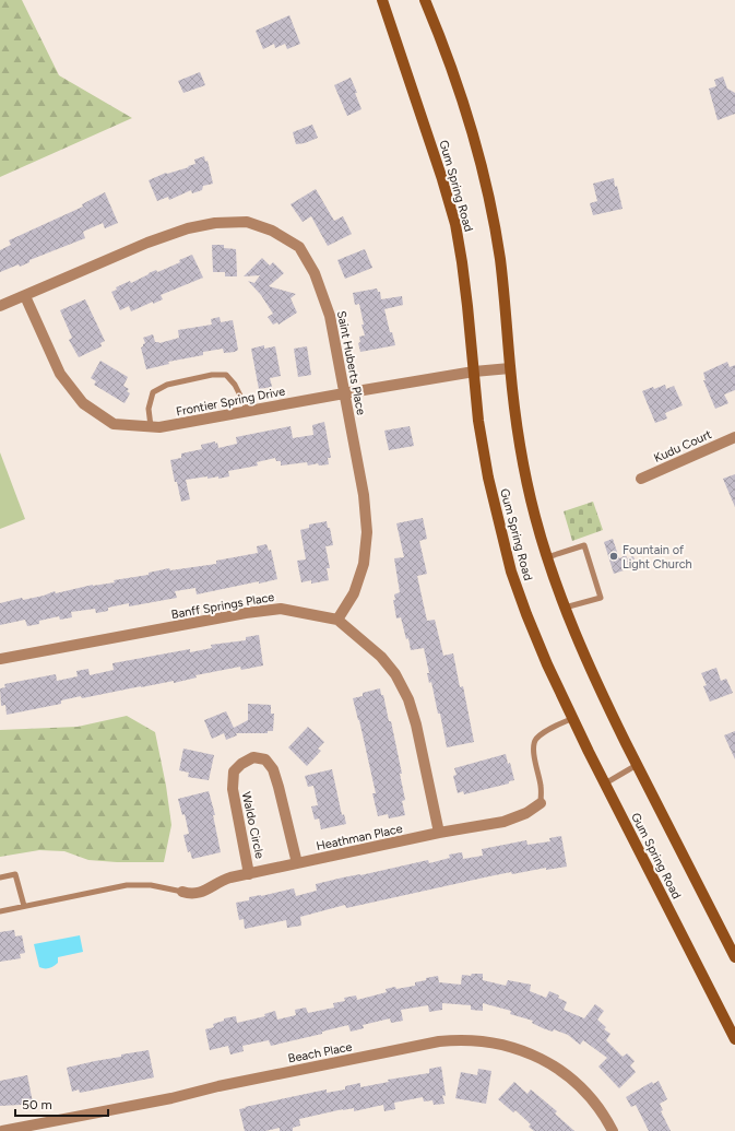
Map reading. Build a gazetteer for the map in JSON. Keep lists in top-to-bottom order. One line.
{"streets":{"main road":["Gum Spring Road"],"street":["Saint Huberts Place","Frontier Spring Drive","Kudu Court","Banff Springs Place","Waldo Circle","Heathman Place","Beach Place"]},"crossings":[["Gum Spring Road","Frontier Spring Drive"],["Saint Huberts Place","Frontier Spring Drive"],["Saint Huberts Place","Banff Springs Place"],["Waldo Circle","Heathman Place"]],"places":["Fountain of Light Church"],"scale_bar":"50 m"}
